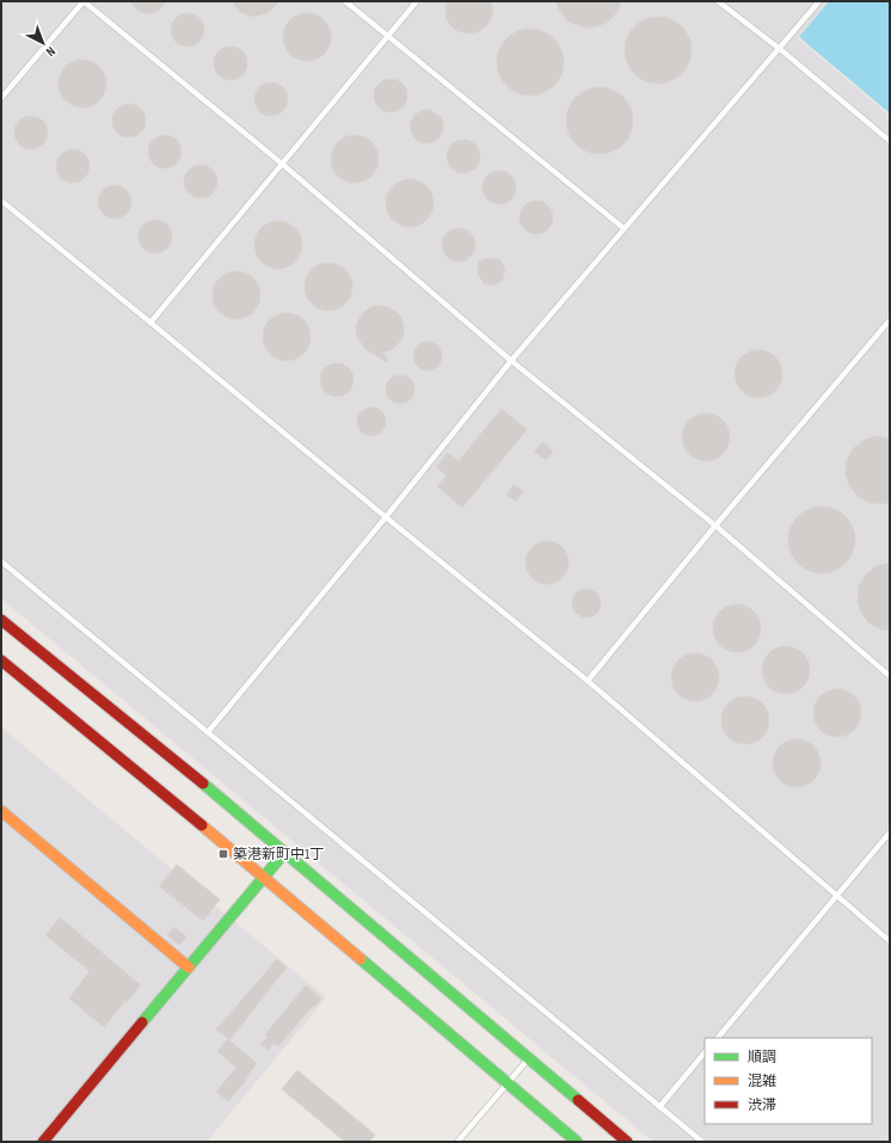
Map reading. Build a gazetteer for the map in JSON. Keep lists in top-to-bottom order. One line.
{"places":{"transit":["築港新町中1丁"]},"legend":["順調","混雑","渋滞"],"north":"bottom right"}
